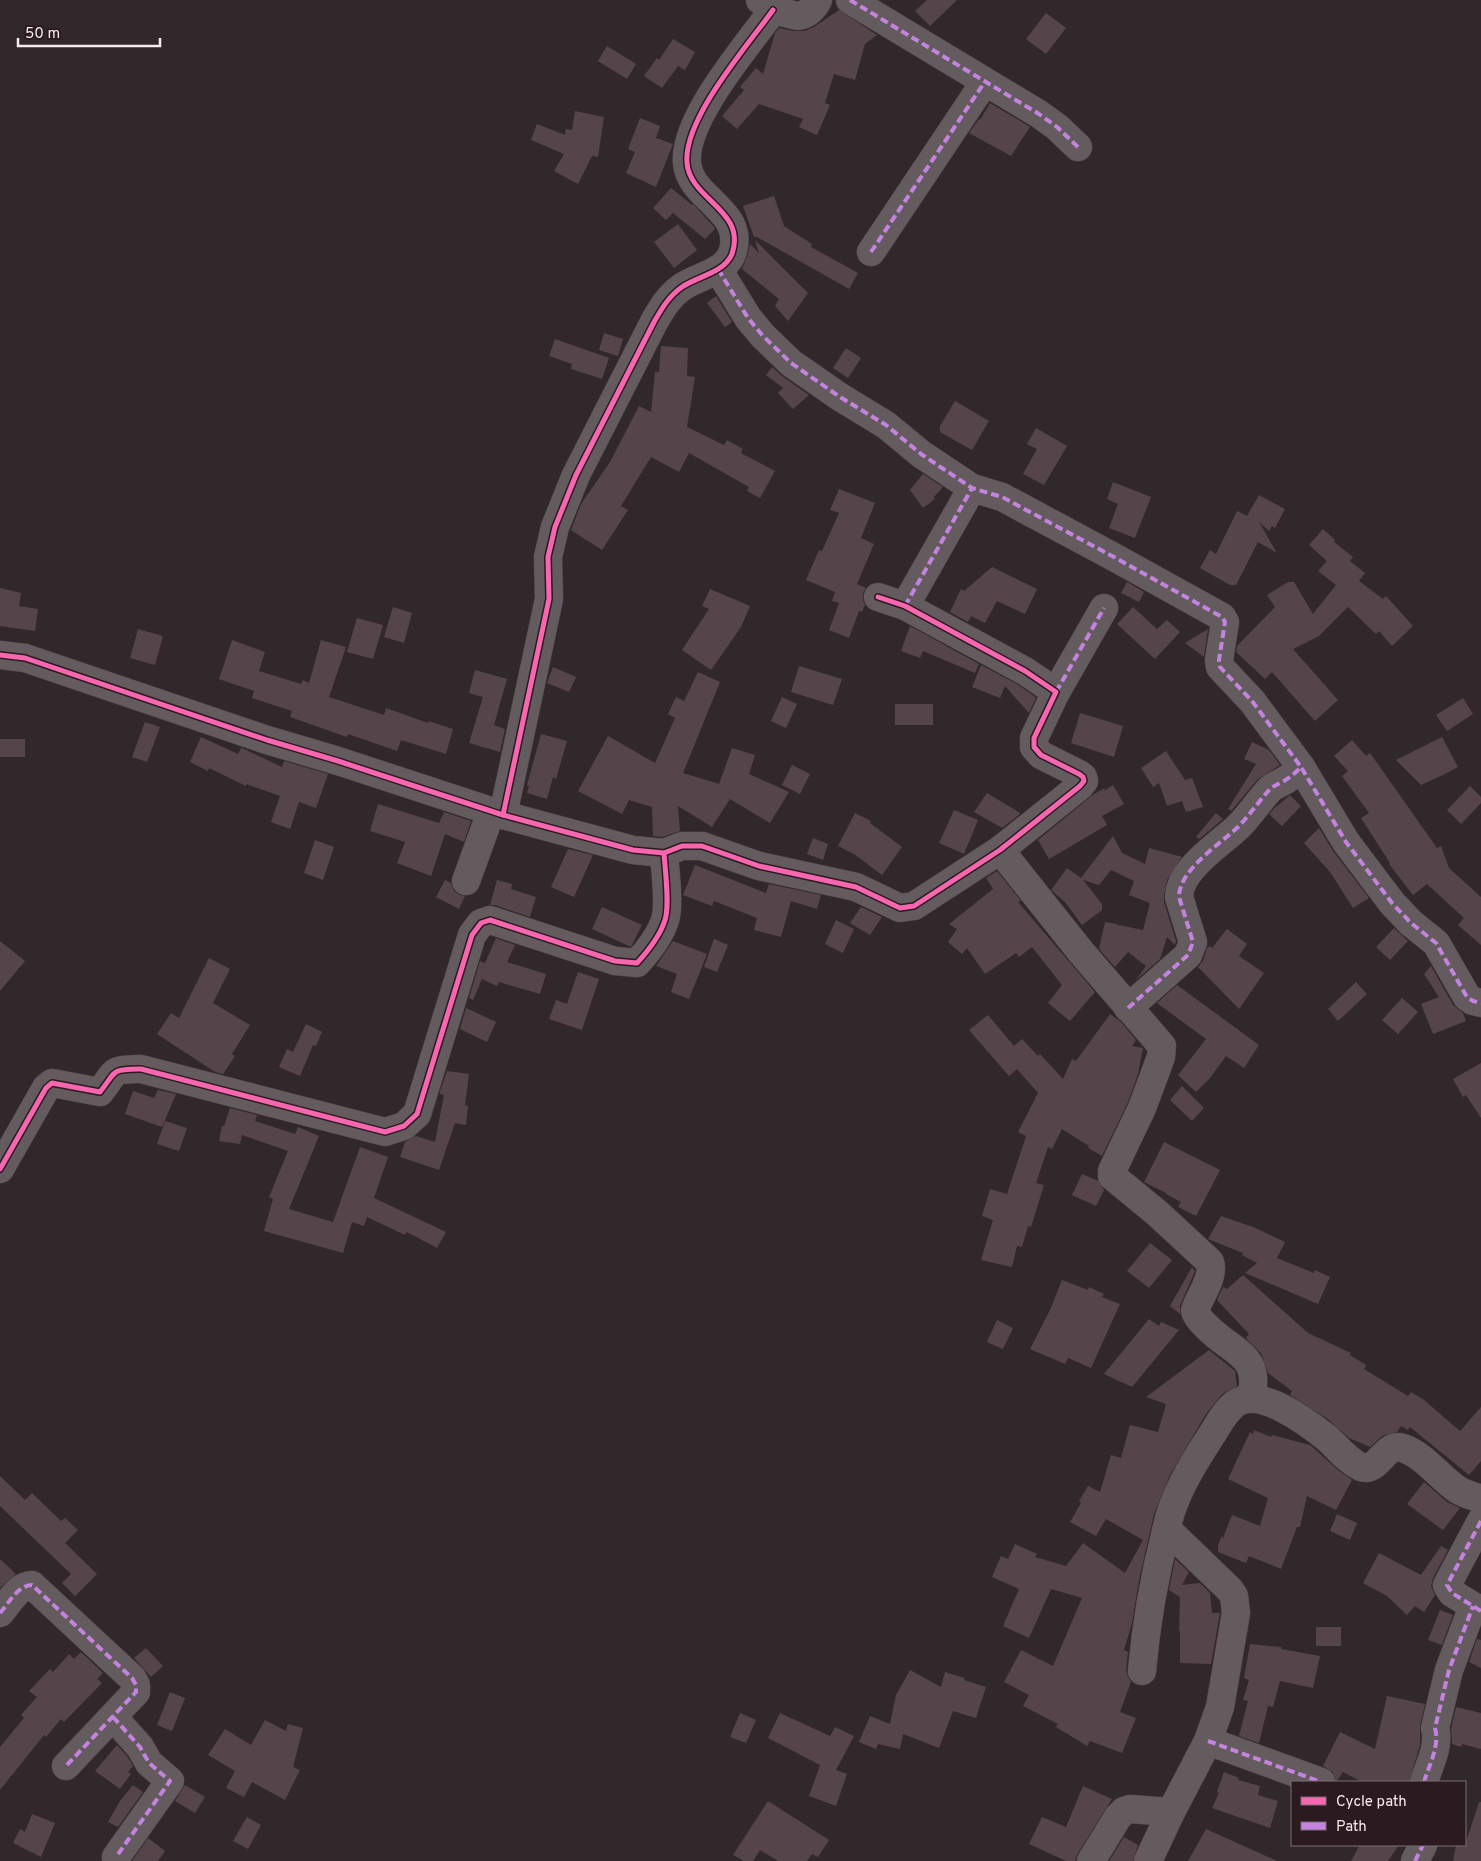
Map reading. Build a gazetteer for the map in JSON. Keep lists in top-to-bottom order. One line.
{"legend":["Cycle path","Path"],"scale_bar":"50 m"}
